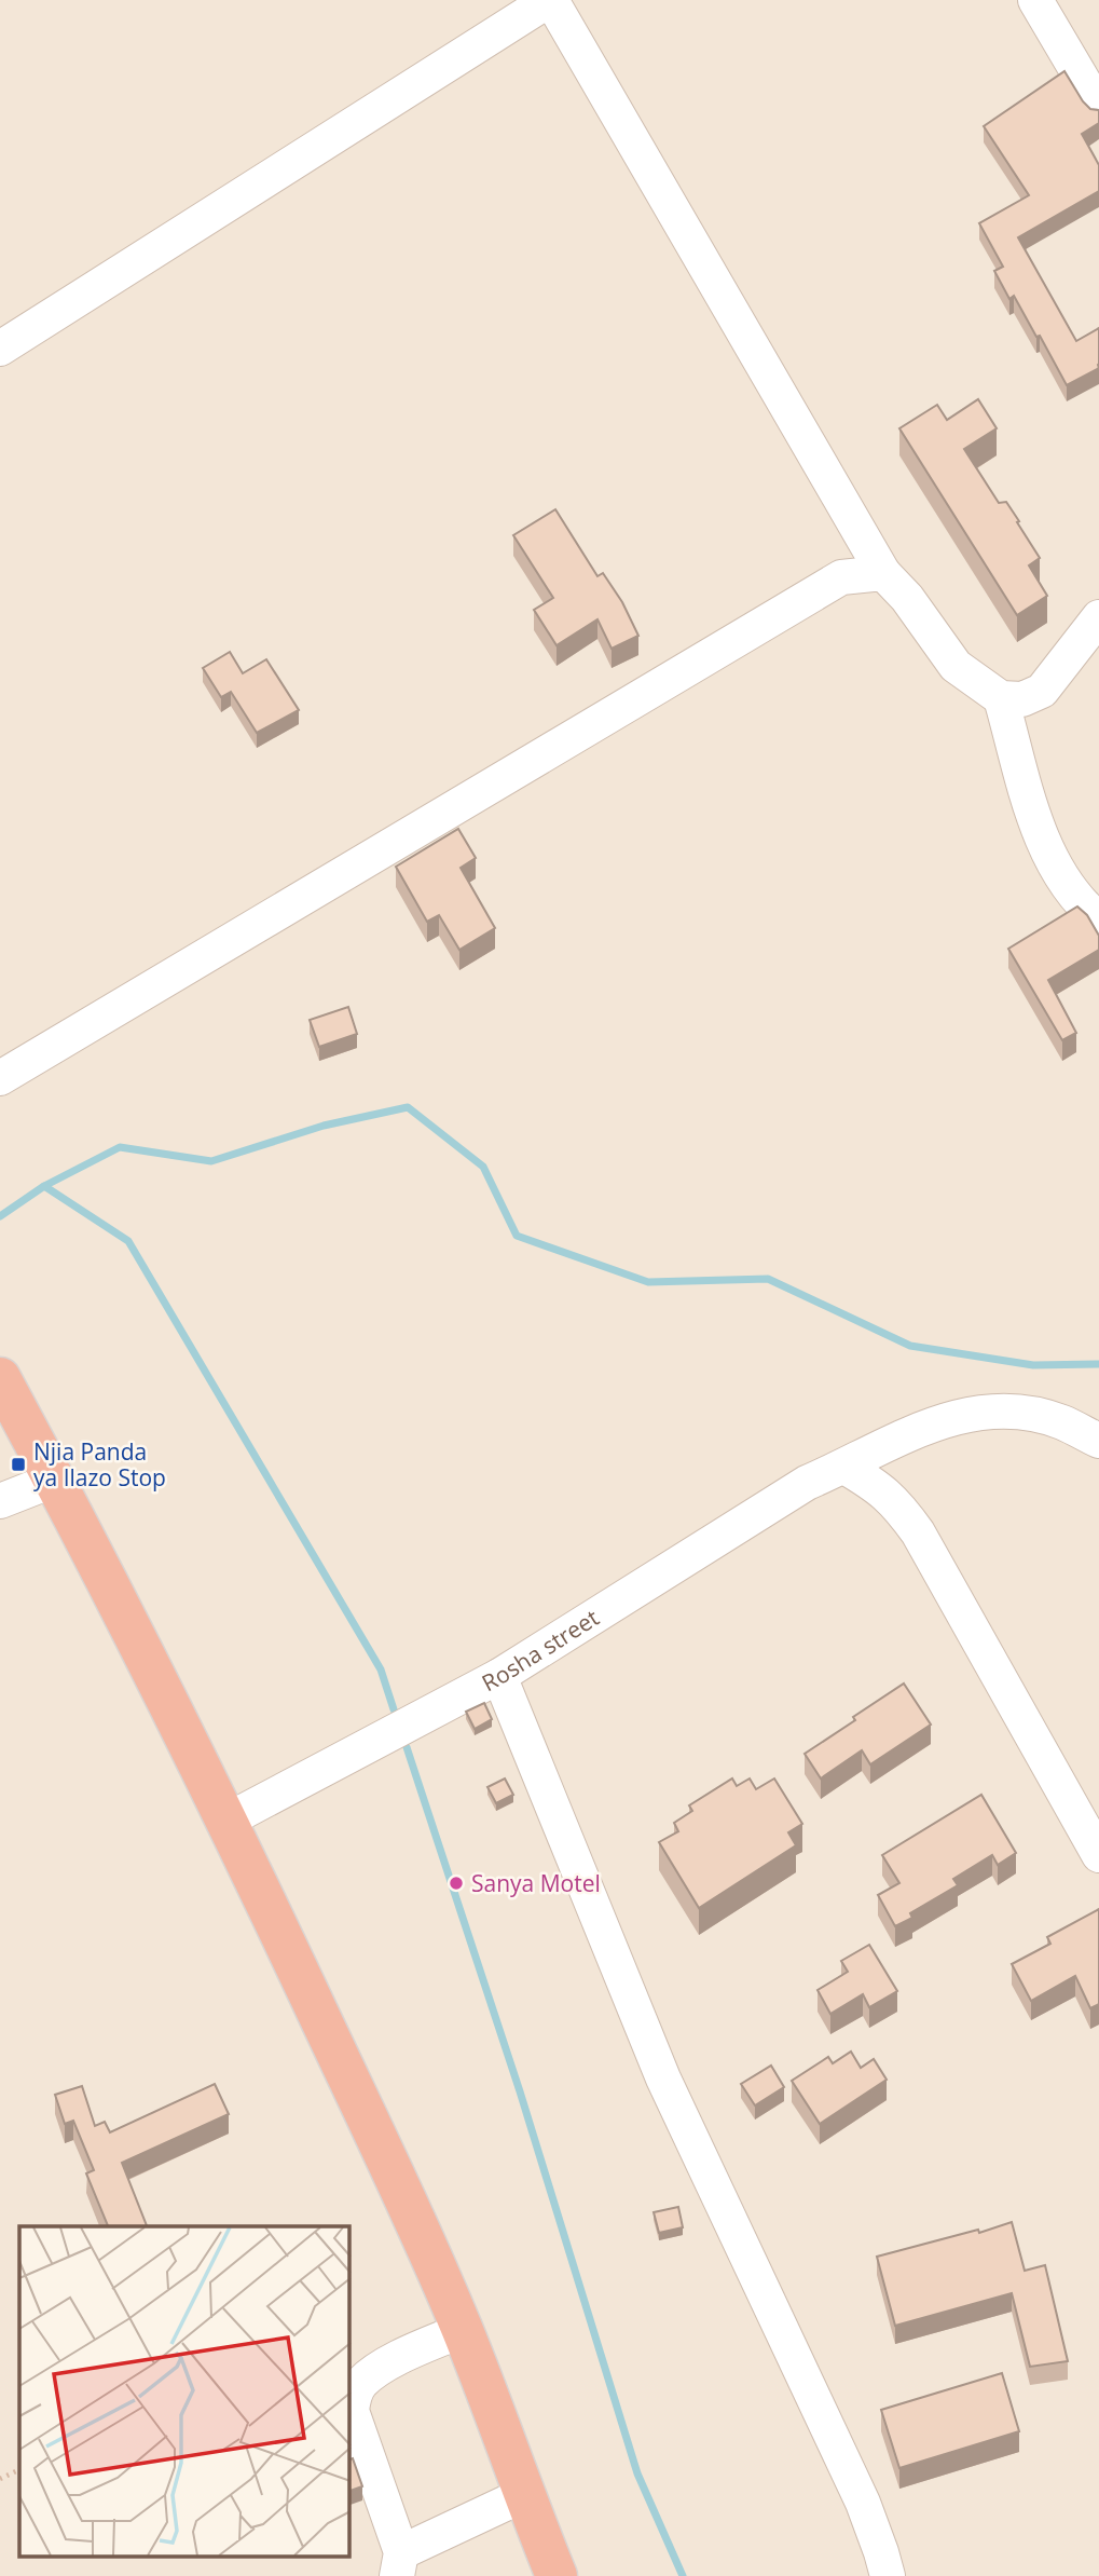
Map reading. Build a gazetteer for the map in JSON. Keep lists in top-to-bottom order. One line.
{"streets":{"street":["Rosha street"]},"places":{"transit":["Njia Panda ya Ilazo Stop"],"other":["Sanya Motel"]}}
